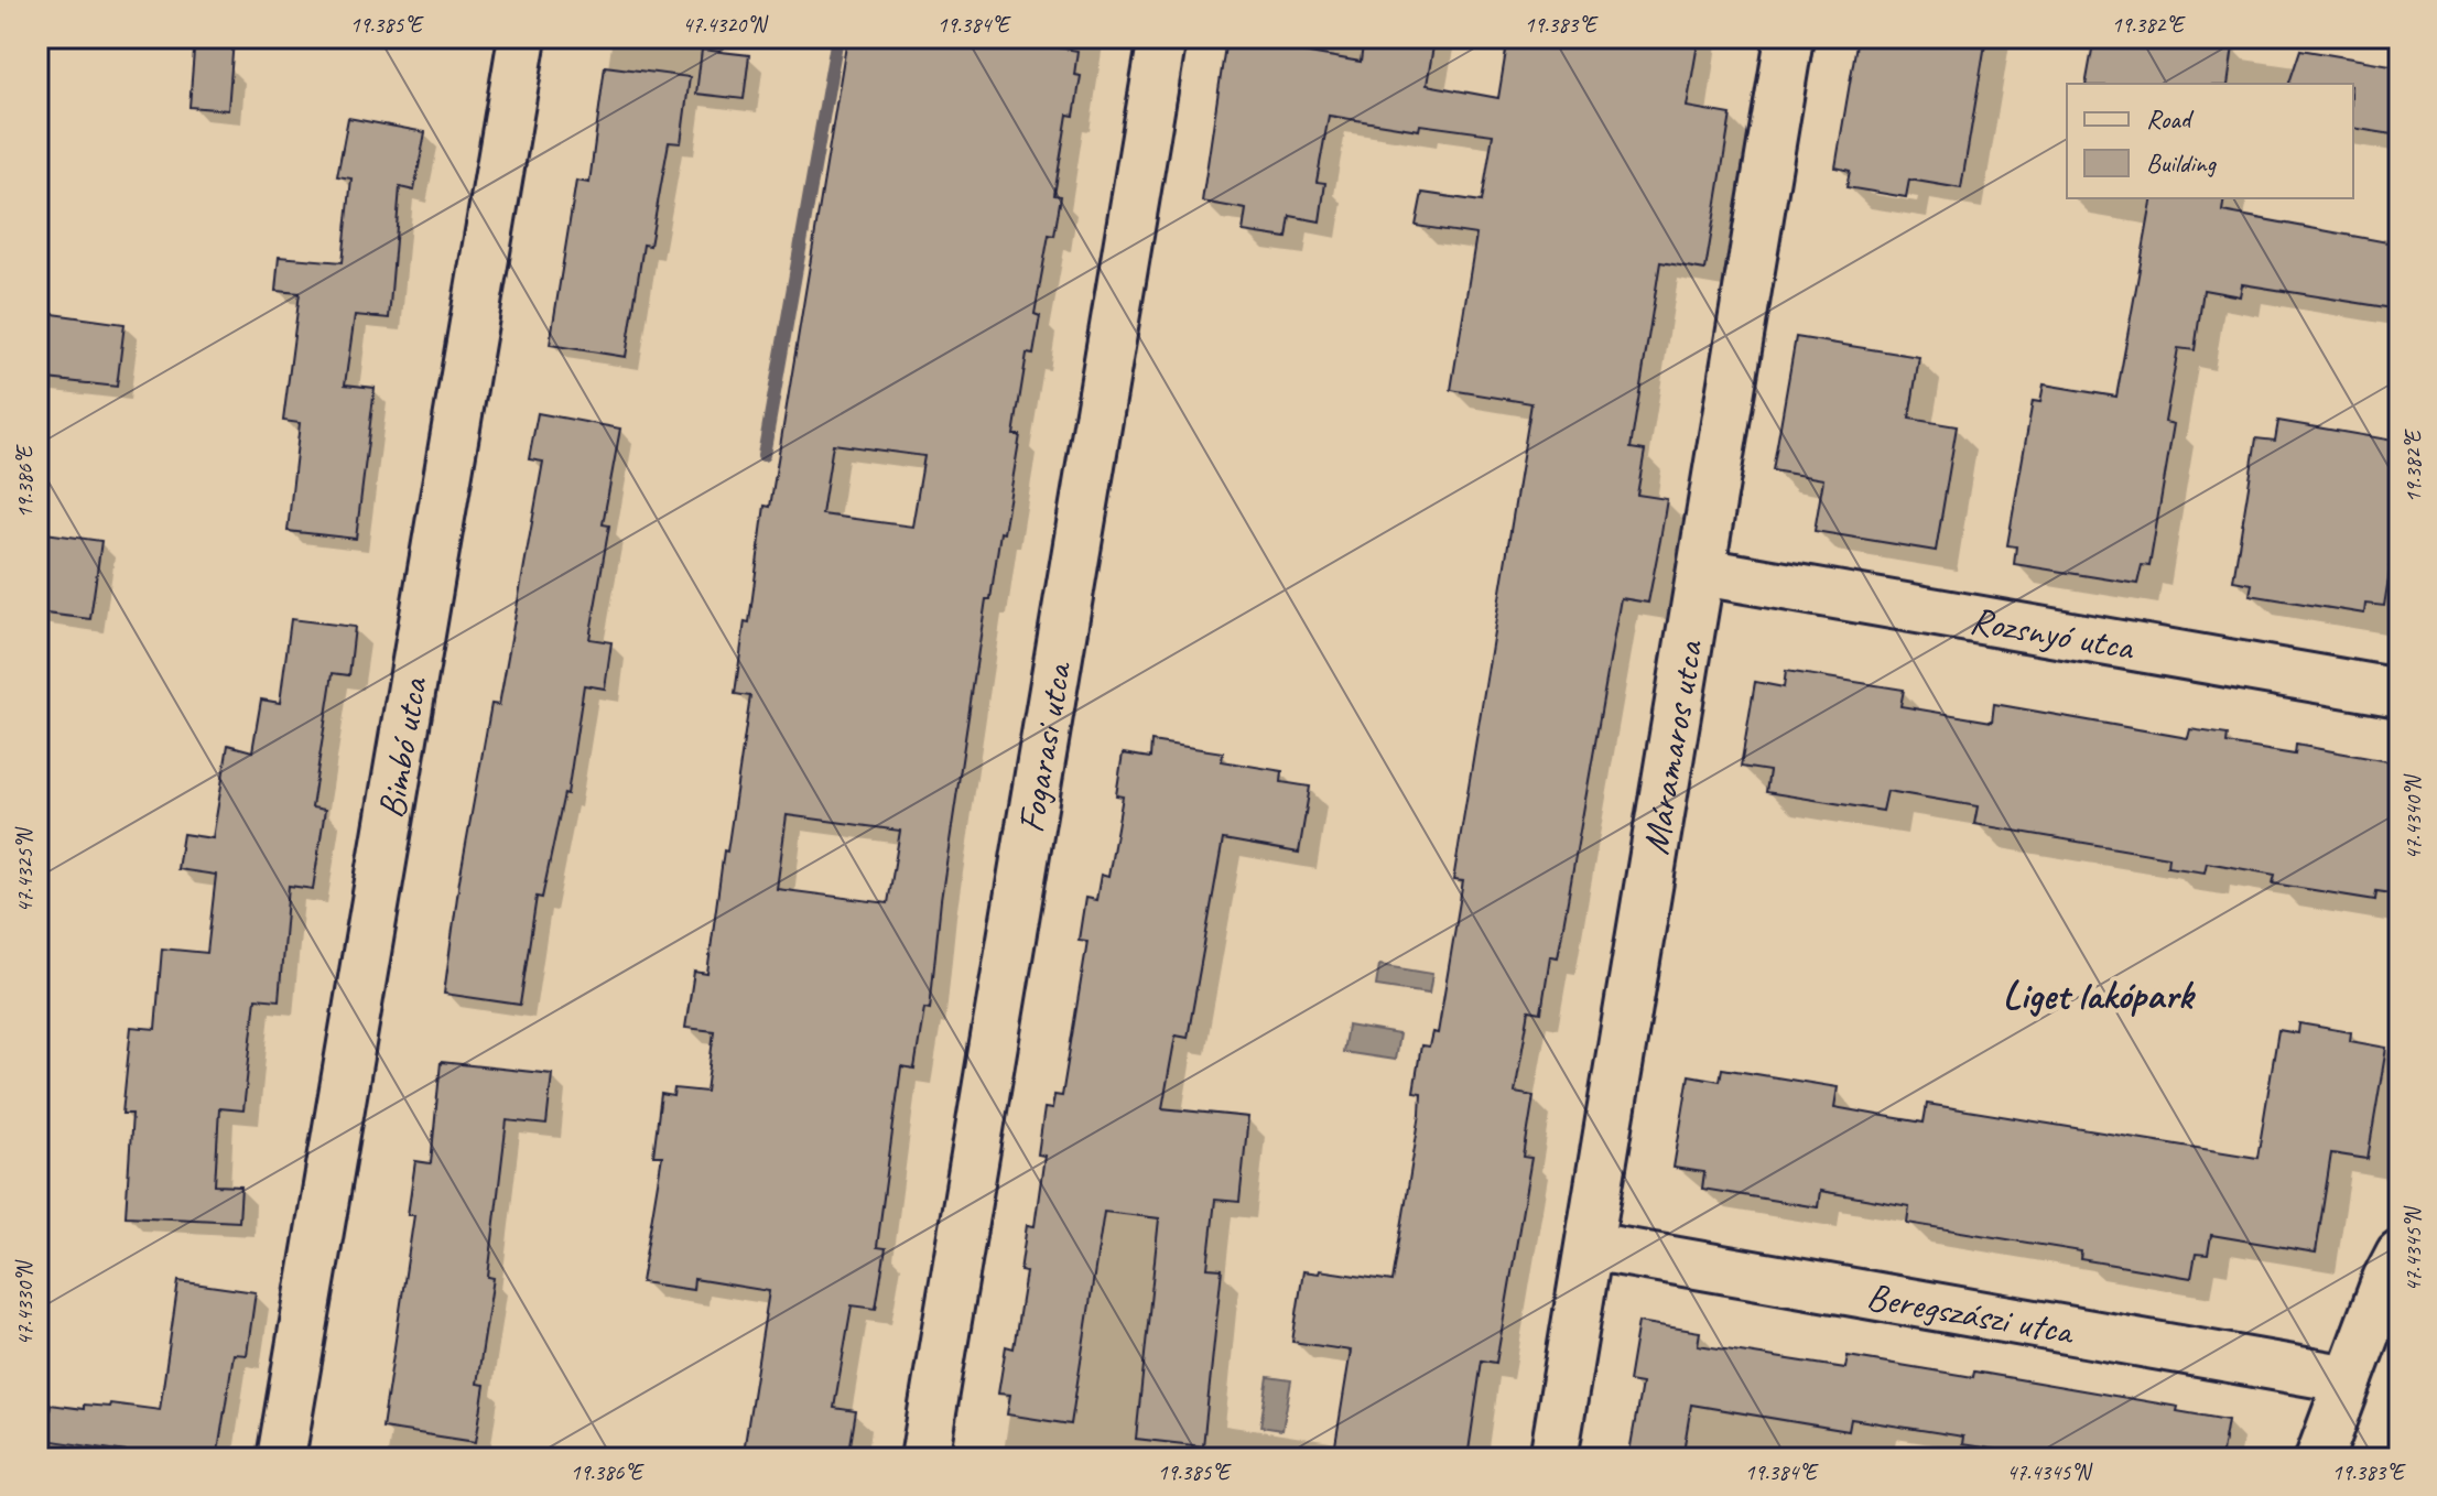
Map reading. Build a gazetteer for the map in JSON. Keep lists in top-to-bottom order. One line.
{"streets":{"street":["Rozsnyó utca","Bimbó utca","Fogarasi utca","Máramaros utca","Beregszászi utca"]},"crossings":[["Rozsnyó utca","Máramaros utca"],["Máramaros utca","Beregszászi utca"]],"districts":["Liget lakópark"],"legend":["Road","Building"],"coordinates":["19.385°E","47.4320°N","19.384°E","19.383°E","19.382°E","19.386°E","47.4340°N","47.4325°N","47.4345°N","47.4330°N"]}
